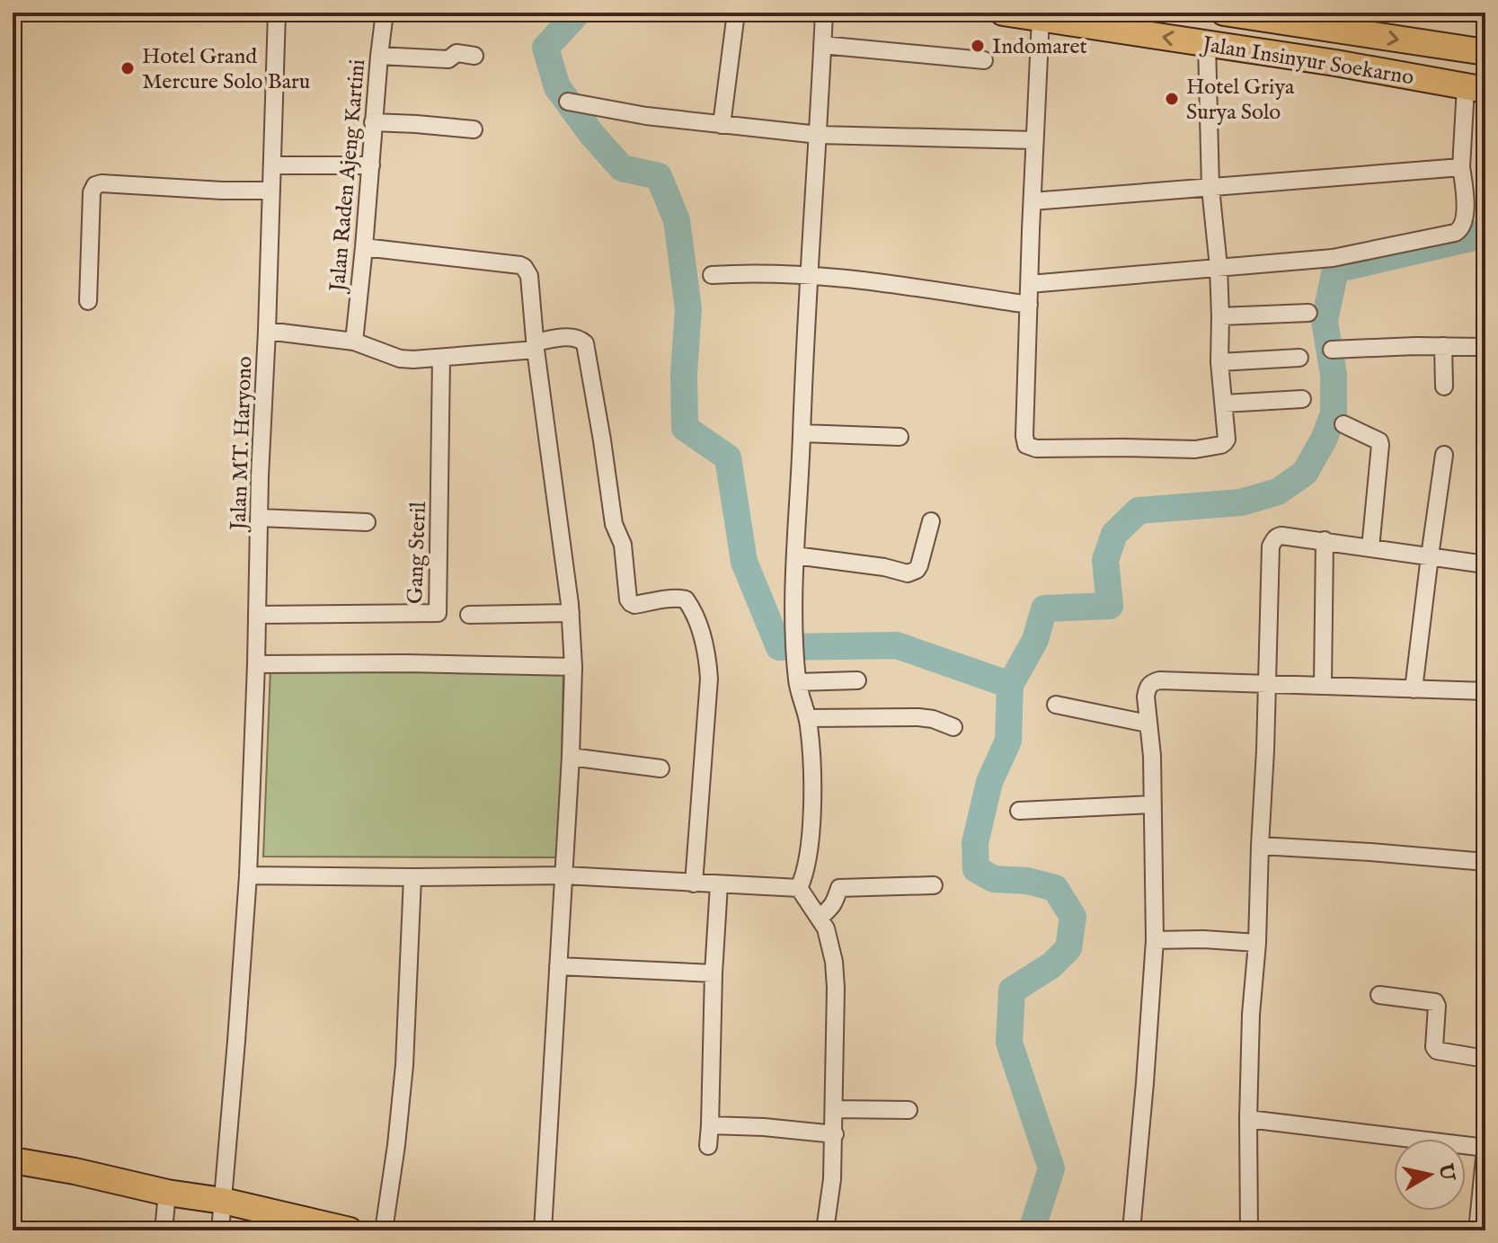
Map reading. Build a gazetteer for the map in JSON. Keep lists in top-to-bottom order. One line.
{"streets":{"main road":["Jalan Insinyur Soekarno"],"street":["Jalan Raden Ajeng Kartini","Jalan MT. Haryono","Gang Steril"]},"crossings":[["Jalan MT. Haryono","Gang Steril"]],"places":["Indomaret","Hotel Grand Mercure Solo Baru","Hotel Griya Surya Solo"],"north":"right"}
